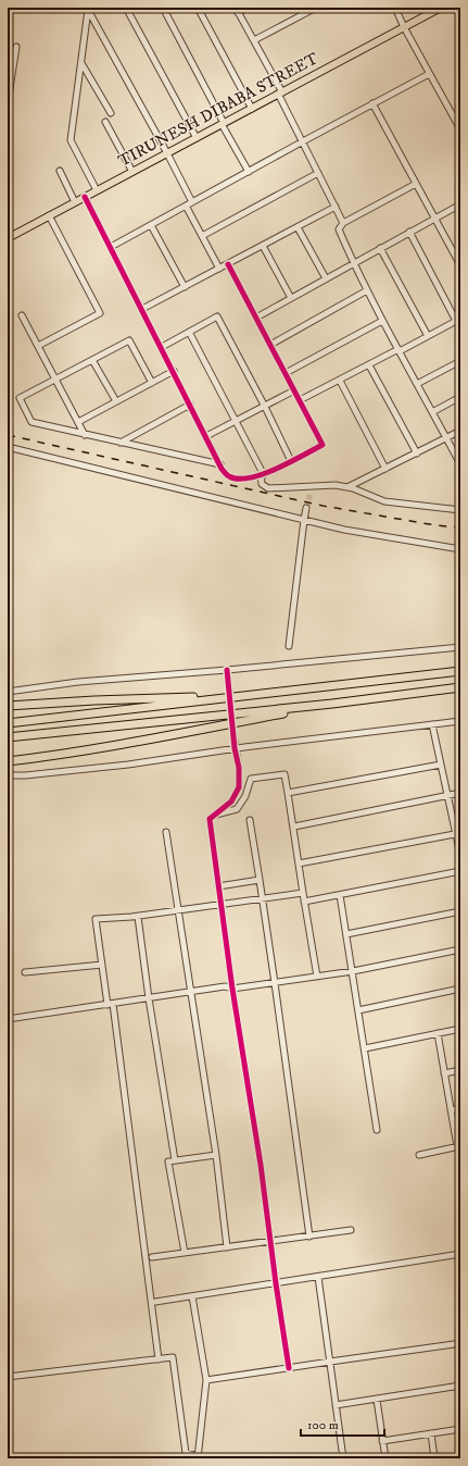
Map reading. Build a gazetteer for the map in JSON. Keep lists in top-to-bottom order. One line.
{"streets":{"main road":["TIRUNESH DIBABA STREET"]},"scale_bar":"100 m"}
